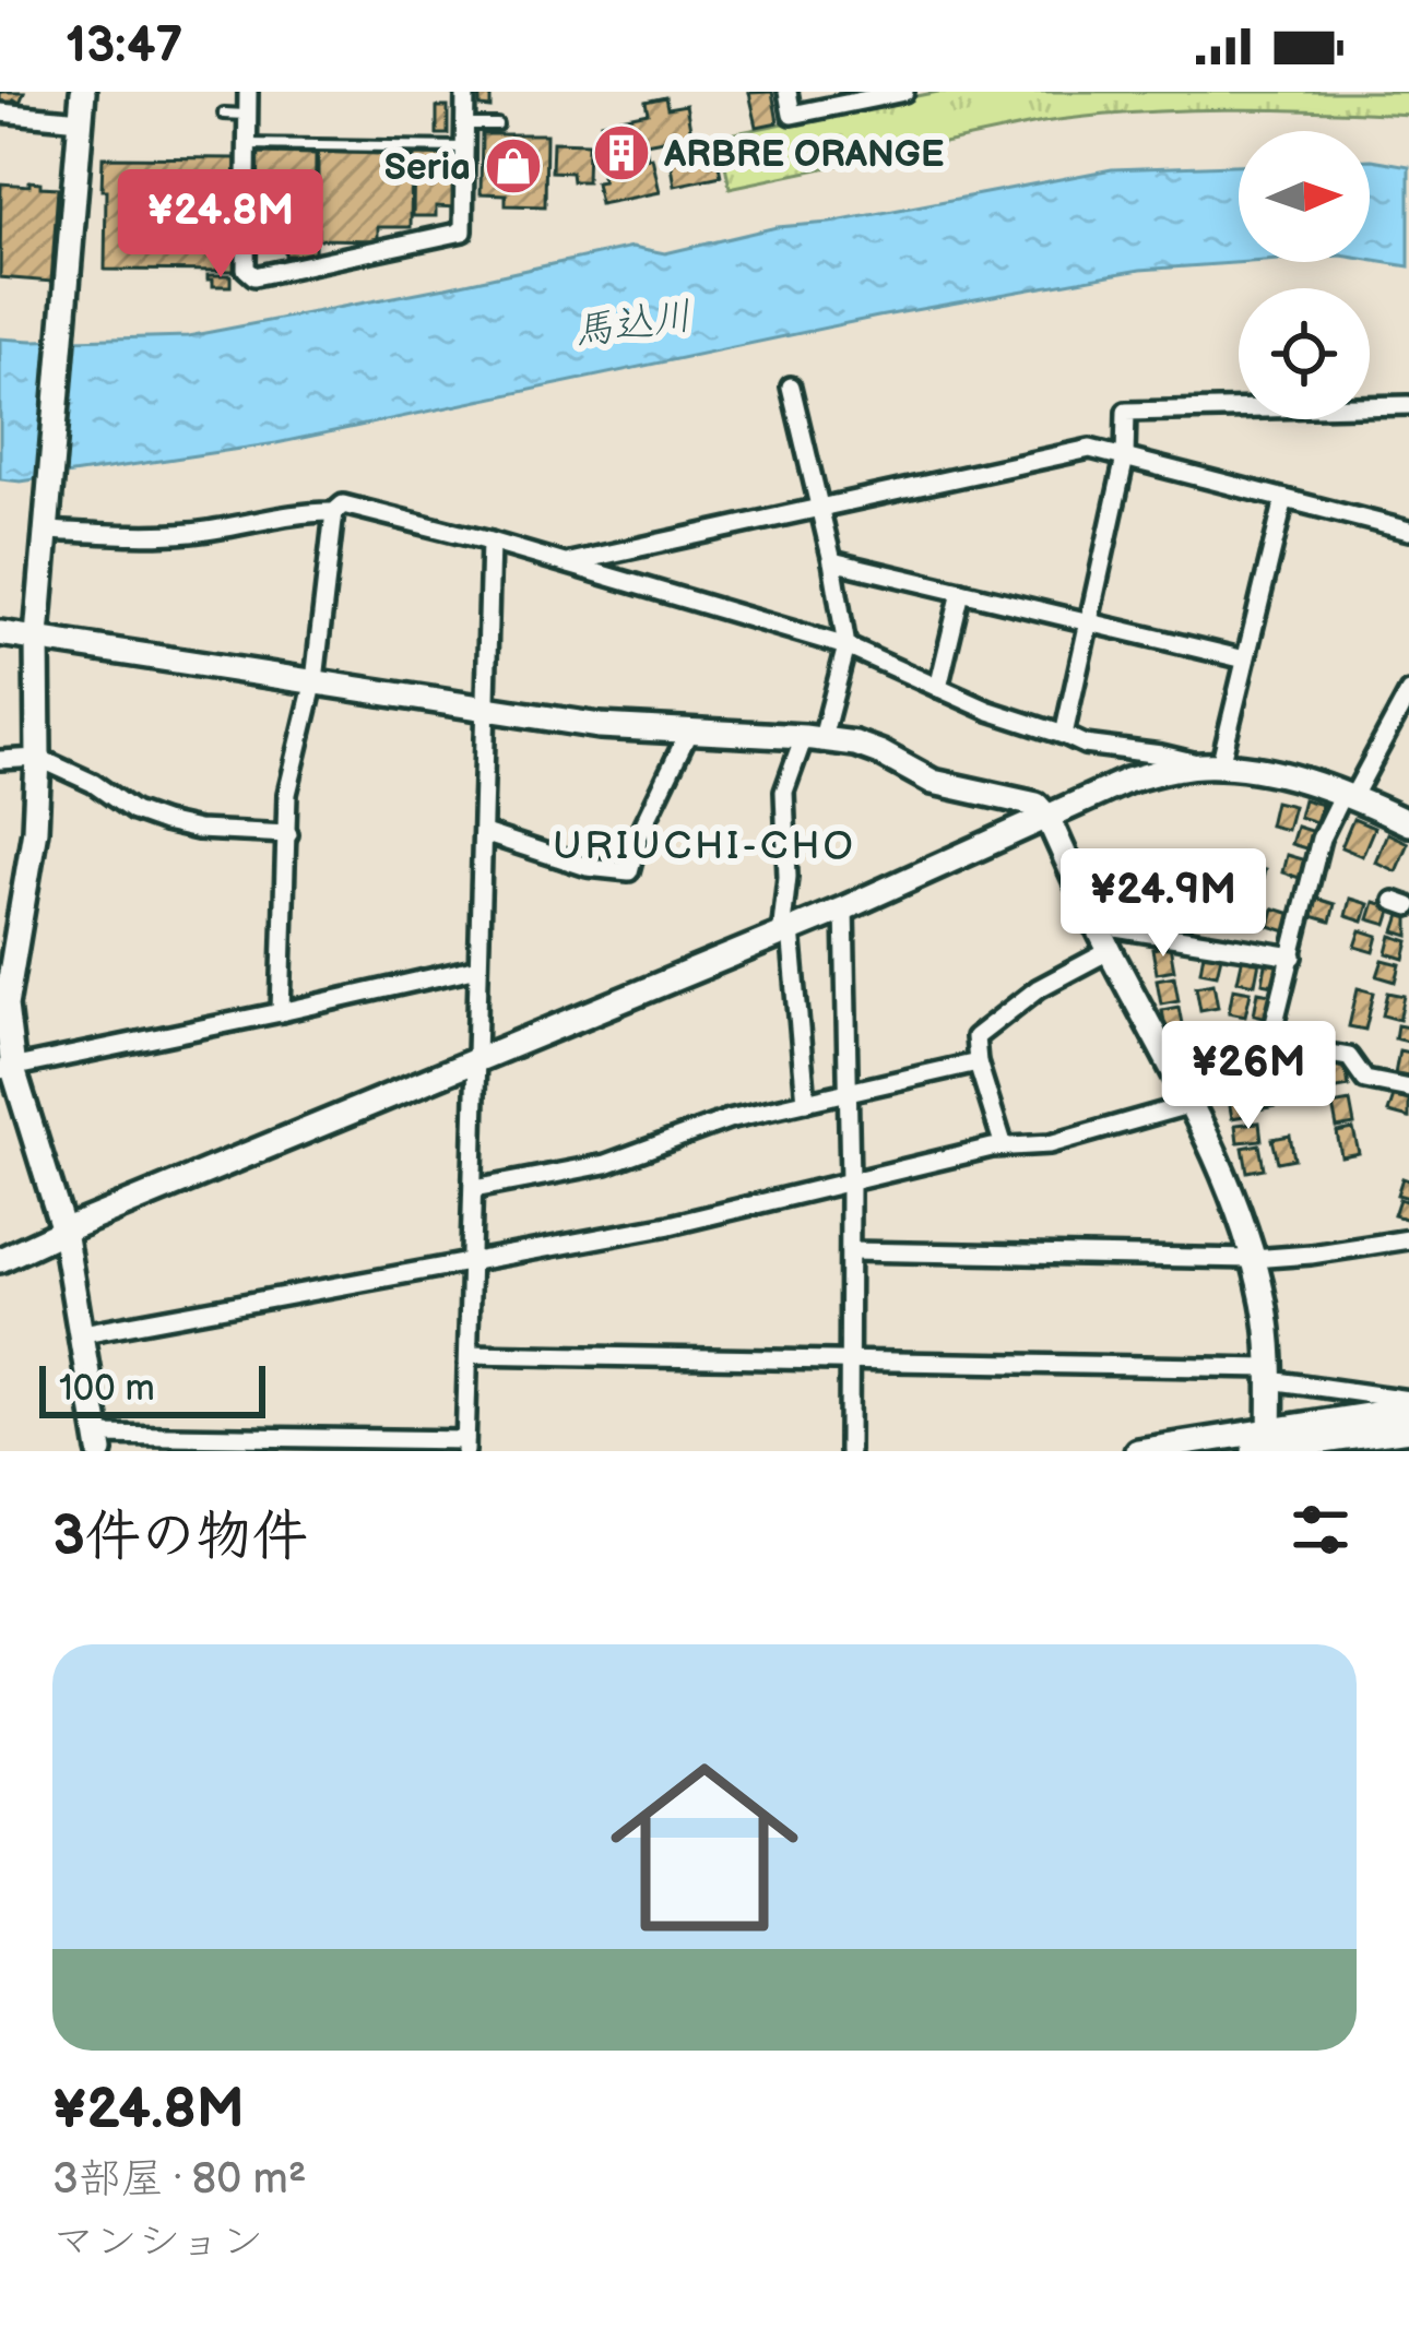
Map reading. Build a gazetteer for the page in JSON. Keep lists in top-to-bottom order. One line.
{"districts":["URIUCHI-CHO"],"water":["馬込川"],"places":{"building":["ARBRE ORANGE"],"shop":["Seria"]},"scale_bar":"100 m","north":"right","page":{"status":"13:47","price":["¥24.8M","¥24.9M","¥26M"],"scale":"100 m","heading":"3件の物件","list":[{"name":"¥24.8M","note":"3部屋 · 80 m² · マンション"}]}}
